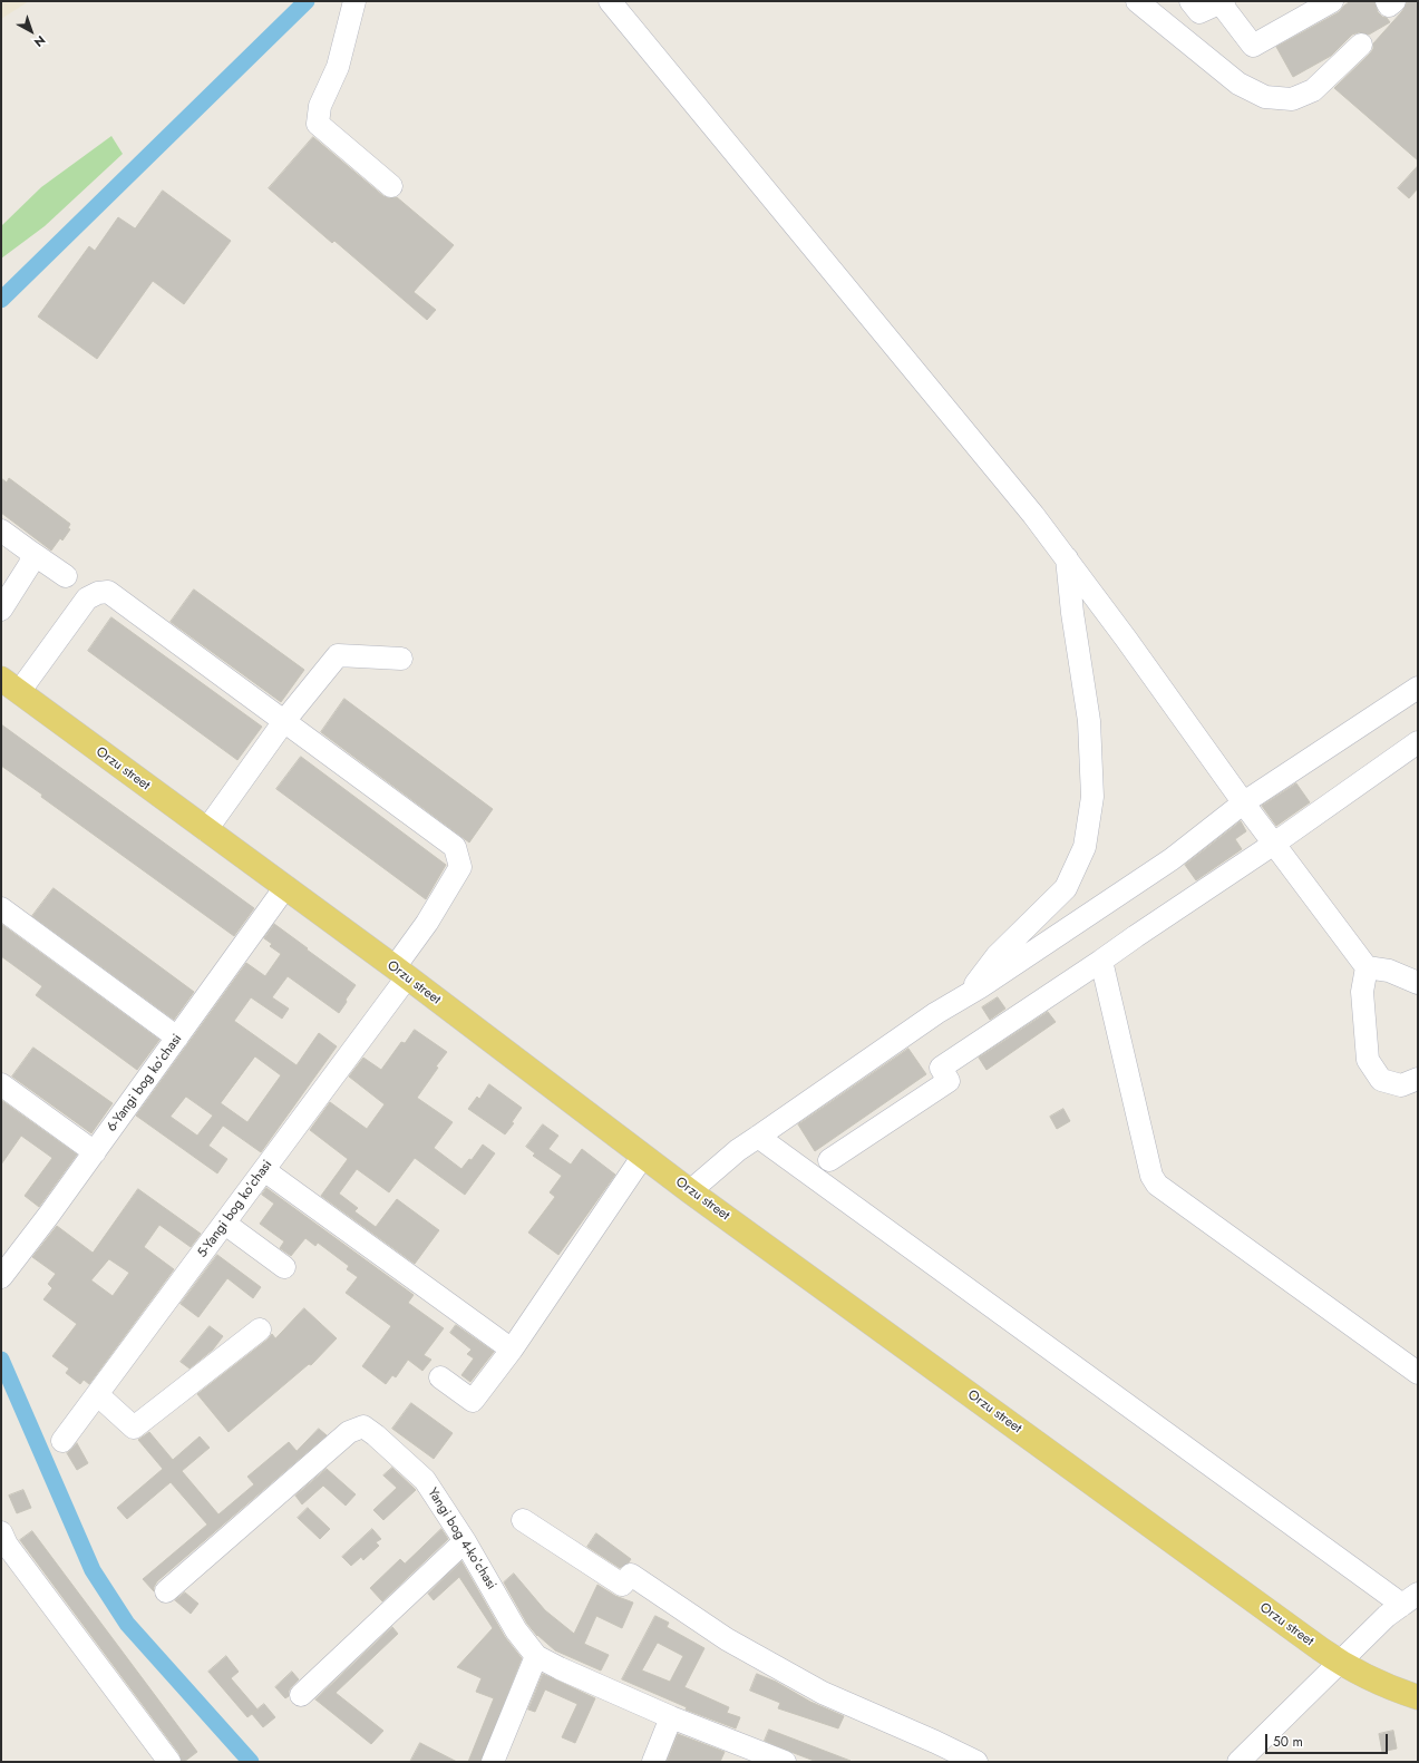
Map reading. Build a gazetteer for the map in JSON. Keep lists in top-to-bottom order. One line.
{"streets":{"main road":["Orzu street"],"street":["6-Yangi bog koʼchasi","5-Yangi bog koʼchasi","Yangi bog 4-koʼchasi"]},"crossings":[["Orzu street","6-Yangi bog koʼchasi"],["Orzu street","5-Yangi bog koʼchasi"]],"scale_bar":"50 m","north":"bottom right"}
